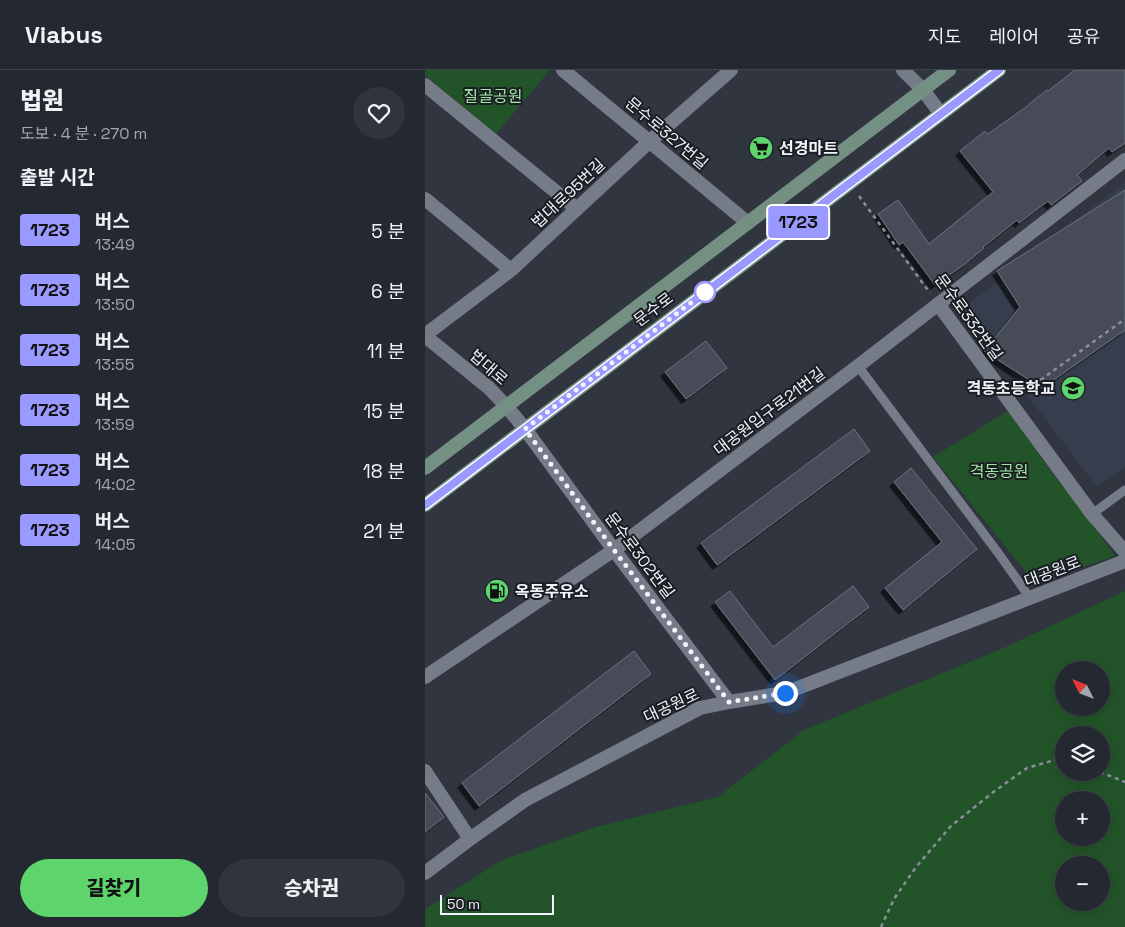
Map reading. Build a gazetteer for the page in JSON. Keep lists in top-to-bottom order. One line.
{"streets":{"main road":["문수로"],"street":["문수로327번길","법대로95번길","문수로332번길","법대로","대공원입구로21번길","문수로302번길","대공원로"]},"crossings":[["문수로327번길","법대로95번길"],["문수로327번길","문수로"],["법대로95번길","법대로"],["문수로","법대로"],["문수로","문수로302번길"],["문수로332번길","대공원입구로21번길"],["법대로","문수로302번길"],["대공원입구로21번길","문수로302번길"],["문수로302번길","대공원로"]],"parks":["질골공원","격동공원"],"places":{"supermarket":["선경마트"],"school or university":["격동초등학교"],"fuel station":["옥동주유소"]},"lines":["bus line 1723"],"scale_bar":"50 m","north":"top left","page":{"header":"Viabus","nav":["지도","레이어","공유"],"heading":[["법원","도보 · 4 분 · 270 m"],"출발 시간"],"on_map":"1723","list":[{"mark":"1723","name":"버스","note":"13:49","value":"5 분"},{"mark":"1723","name":"버스","note":"13:50","value":"6 분"},{"mark":"1723","name":"버스","note":"13:55","value":"11 분"},{"mark":"1723","name":"버스","note":"13:59","value":"15 분"},{"mark":"1723","name":"버스","note":"14:02","value":"18 분"},{"mark":"1723","name":"버스","note":"14:05","value":"21 분"}],"map_buttons":["+","−"],"buttons":["길찾기","승차권"],"scale":"50 m"}}
